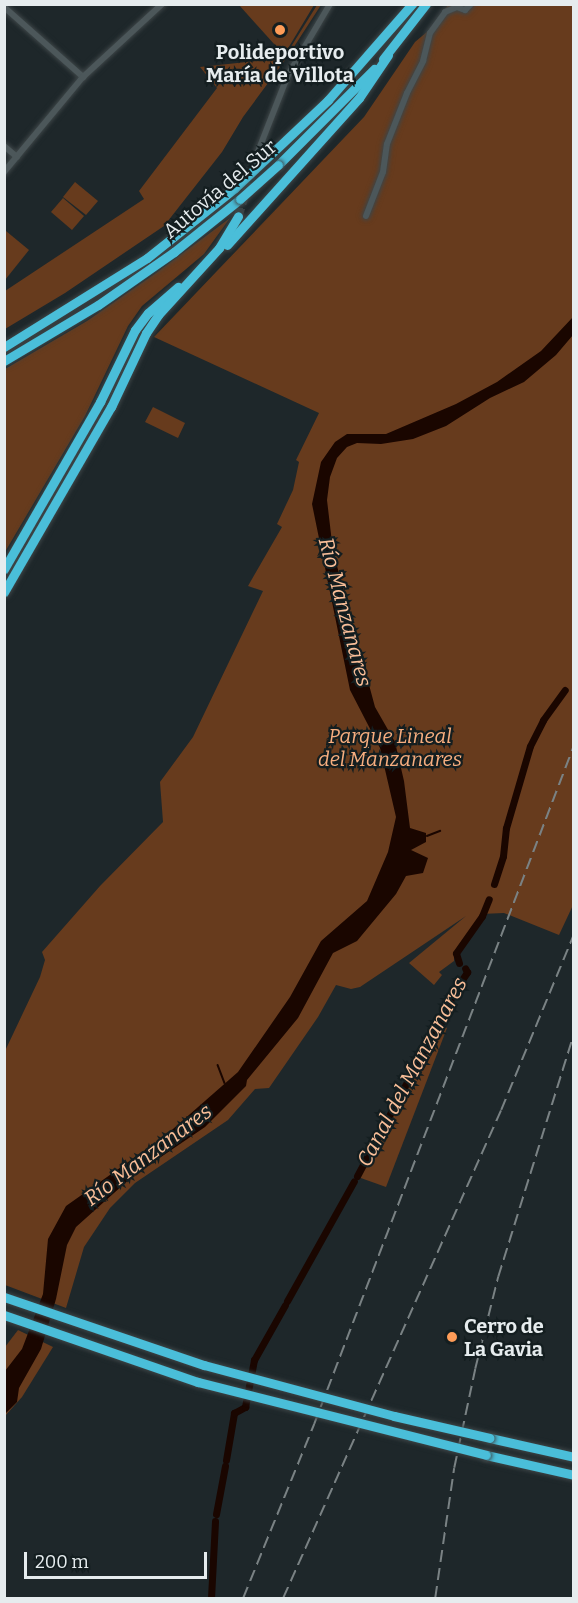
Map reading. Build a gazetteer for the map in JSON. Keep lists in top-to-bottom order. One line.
{"streets":{"highway":["Autovía del Sur"]},"water":["Río Manzanares","Canal del Manzanares"],"parks":["Parque Lineal del Manzanares"],"places":["Polideportivo María de Villota","Cerro de La Gavia"],"scale_bar":"200 m"}
